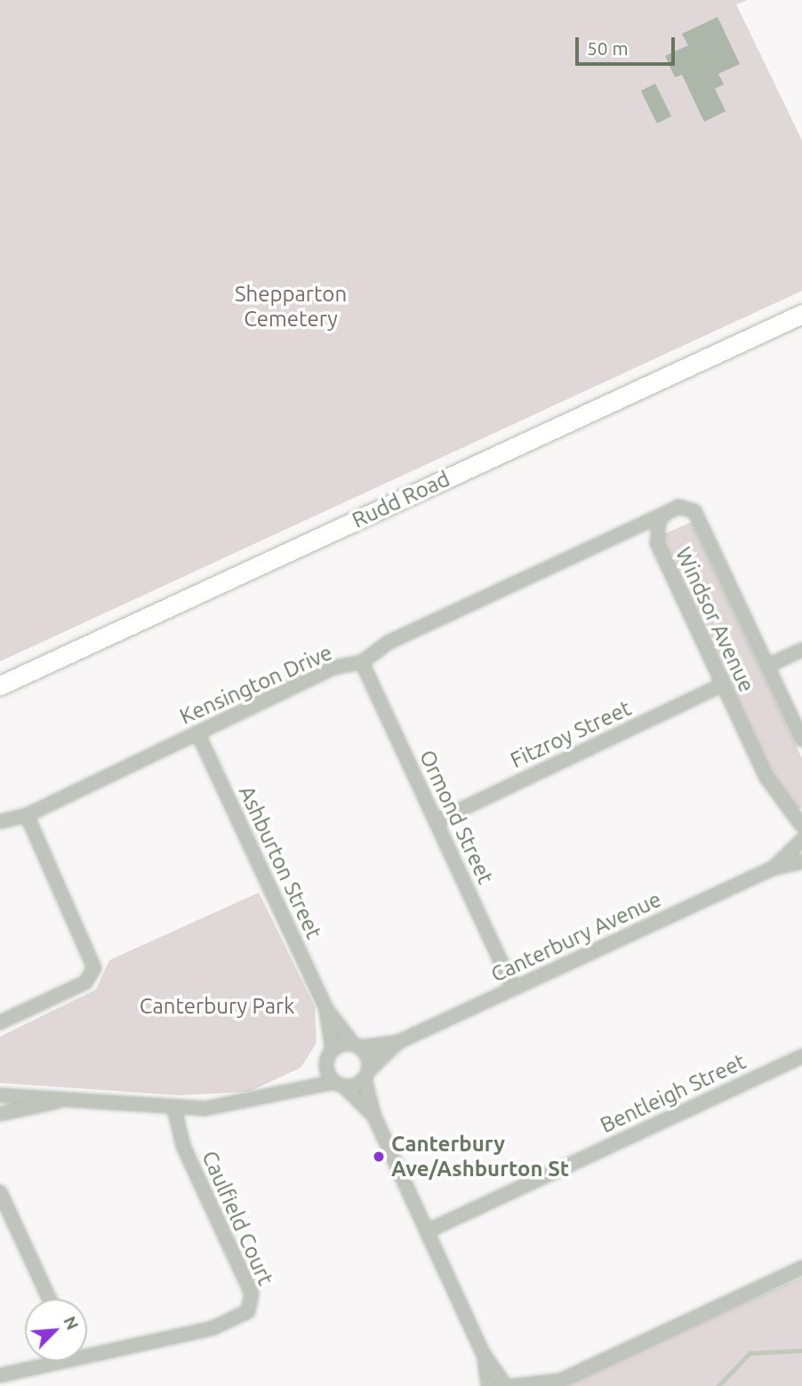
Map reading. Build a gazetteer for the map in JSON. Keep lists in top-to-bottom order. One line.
{"streets":{"street":["Rudd Road","Windsor Avenue","Kensington Drive","Fitzroy Street","Ormond Street","Ashburton Street","Canterbury Avenue","Bentleigh Street","Caulfield Court"]},"crossings":[["Windsor Avenue","Kensington Drive"],["Windsor Avenue","Fitzroy Street"],["Kensington Drive","Ormond Street"],["Kensington Drive","Ashburton Street"],["Fitzroy Street","Ormond Street"],["Ormond Street","Canterbury Avenue"],["Ashburton Street","Canterbury Avenue"]],"parks":["Shepparton Cemetery","Canterbury Park"],"places":["Canterbury Ave/Ashburton St"],"scale_bar":"50 m","north":"top right"}
